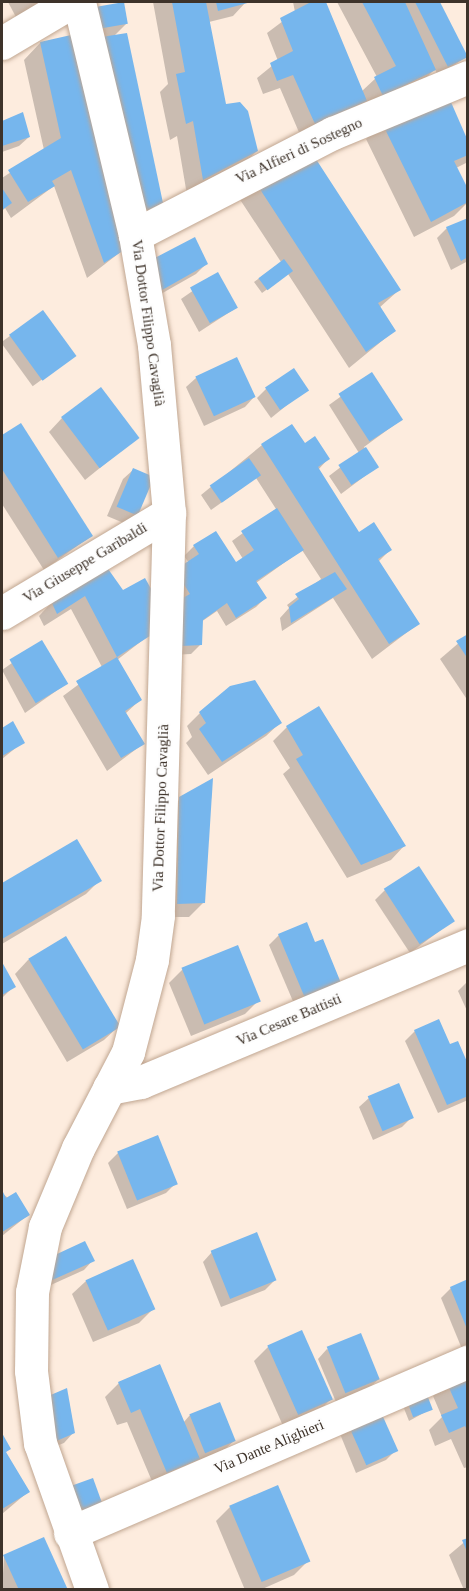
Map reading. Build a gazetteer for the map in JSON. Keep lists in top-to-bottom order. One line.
{"streets":{"street":["Via Alfieri di Sostegno","Via Dottor Filippo Cavaglià","Via Giuseppe Garibaldi","Via Cesare Battisti","Via Dante Alighieri"]},"crossings":[["Via Alfieri di Sostegno","Via Dottor Filippo Cavaglià"],["Via Dottor Filippo Cavaglià","Via Giuseppe Garibaldi"],["Via Dottor Filippo Cavaglià","Via Cesare Battisti"],["Via Dottor Filippo Cavaglià","Via Dante Alighieri"]]}
